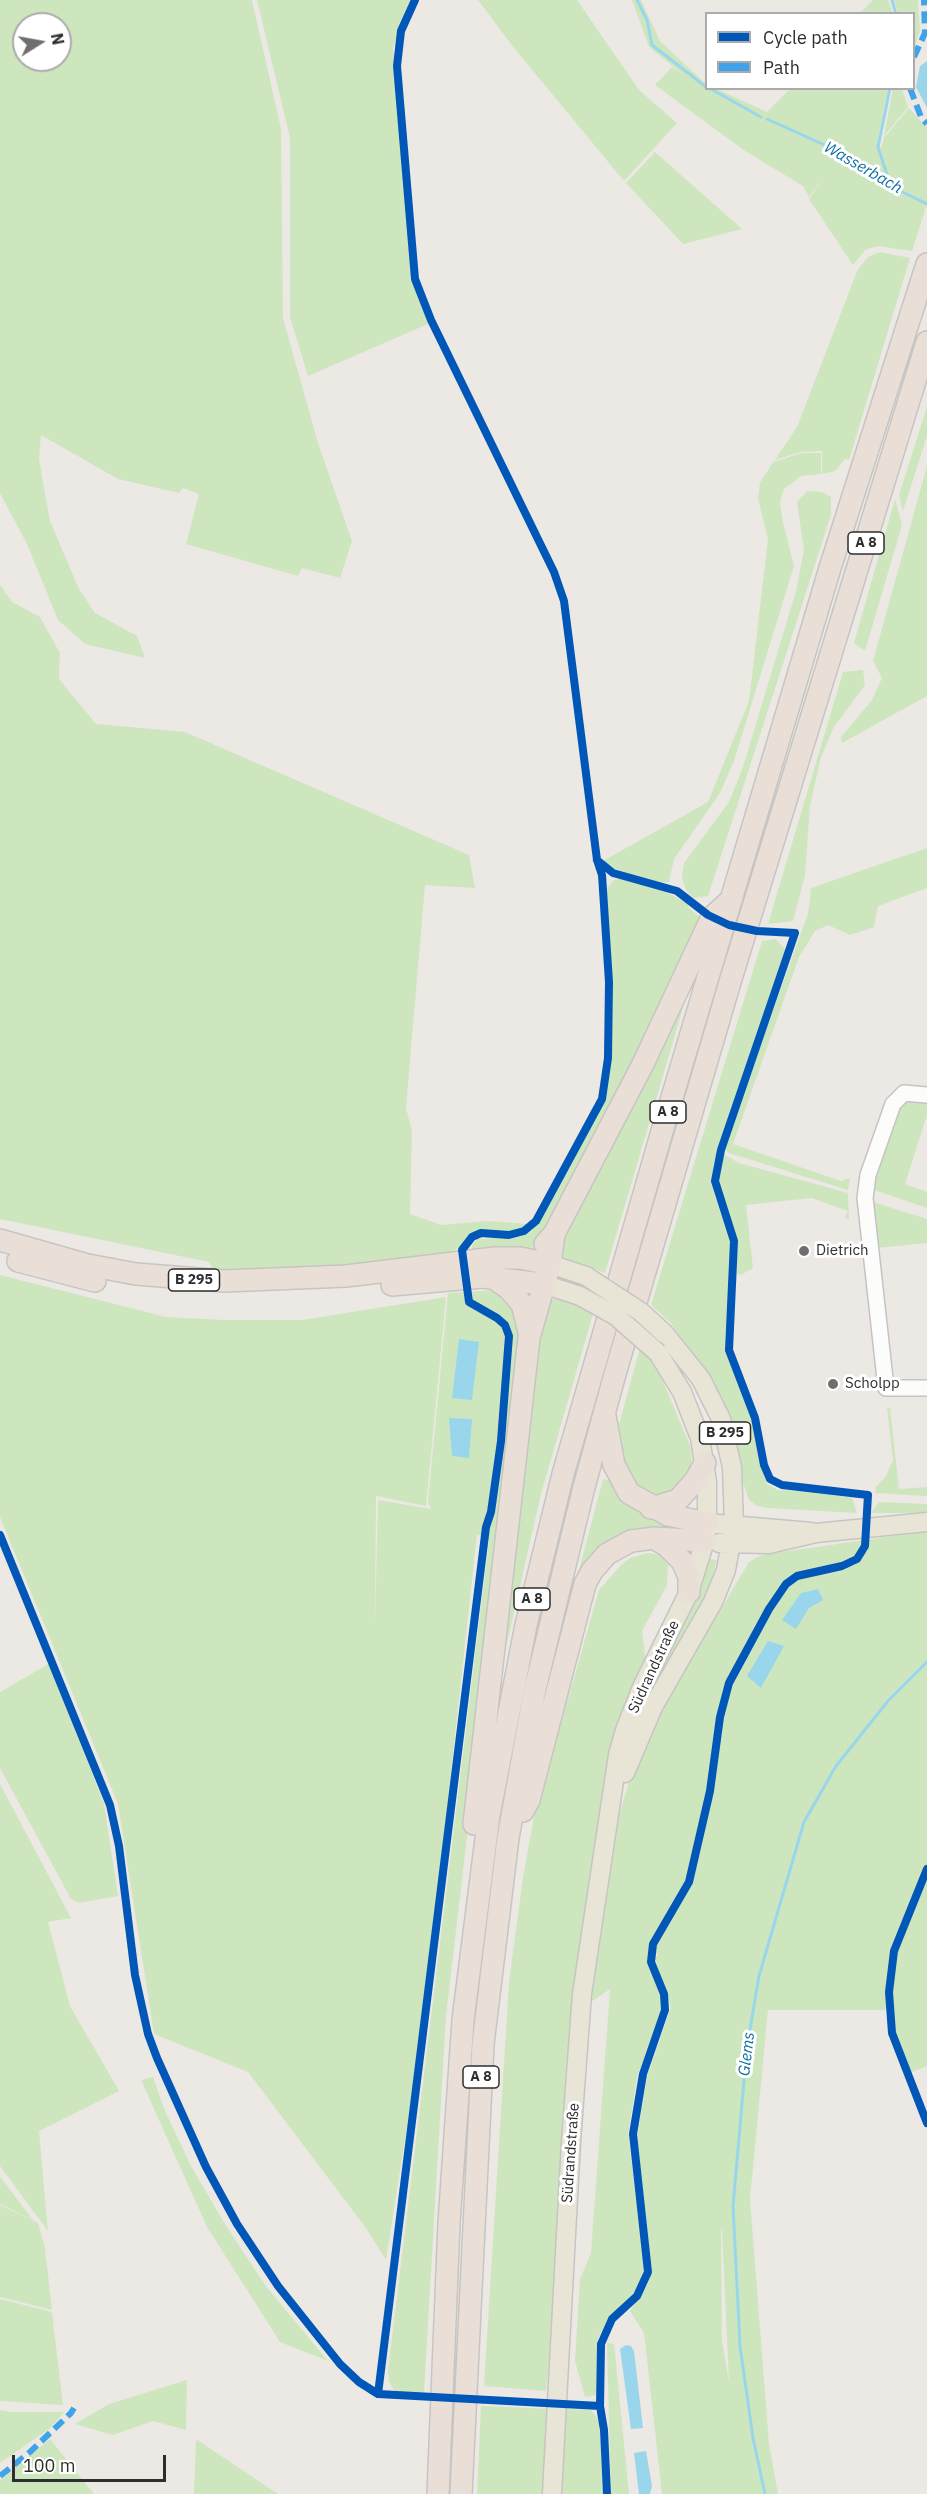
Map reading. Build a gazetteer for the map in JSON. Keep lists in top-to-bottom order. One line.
{"streets":{"highway":["A 8","B 295"],"main road":["Südrandstraße"]},"crossings":[["A 8","B 295"],["B 295","Südrandstraße"]],"water":["Wasserbach","Glems"],"places":["Dietrich","Scholpp"],"legend":["Cycle path","Path"],"scale_bar":"100 m","north":"right"}
